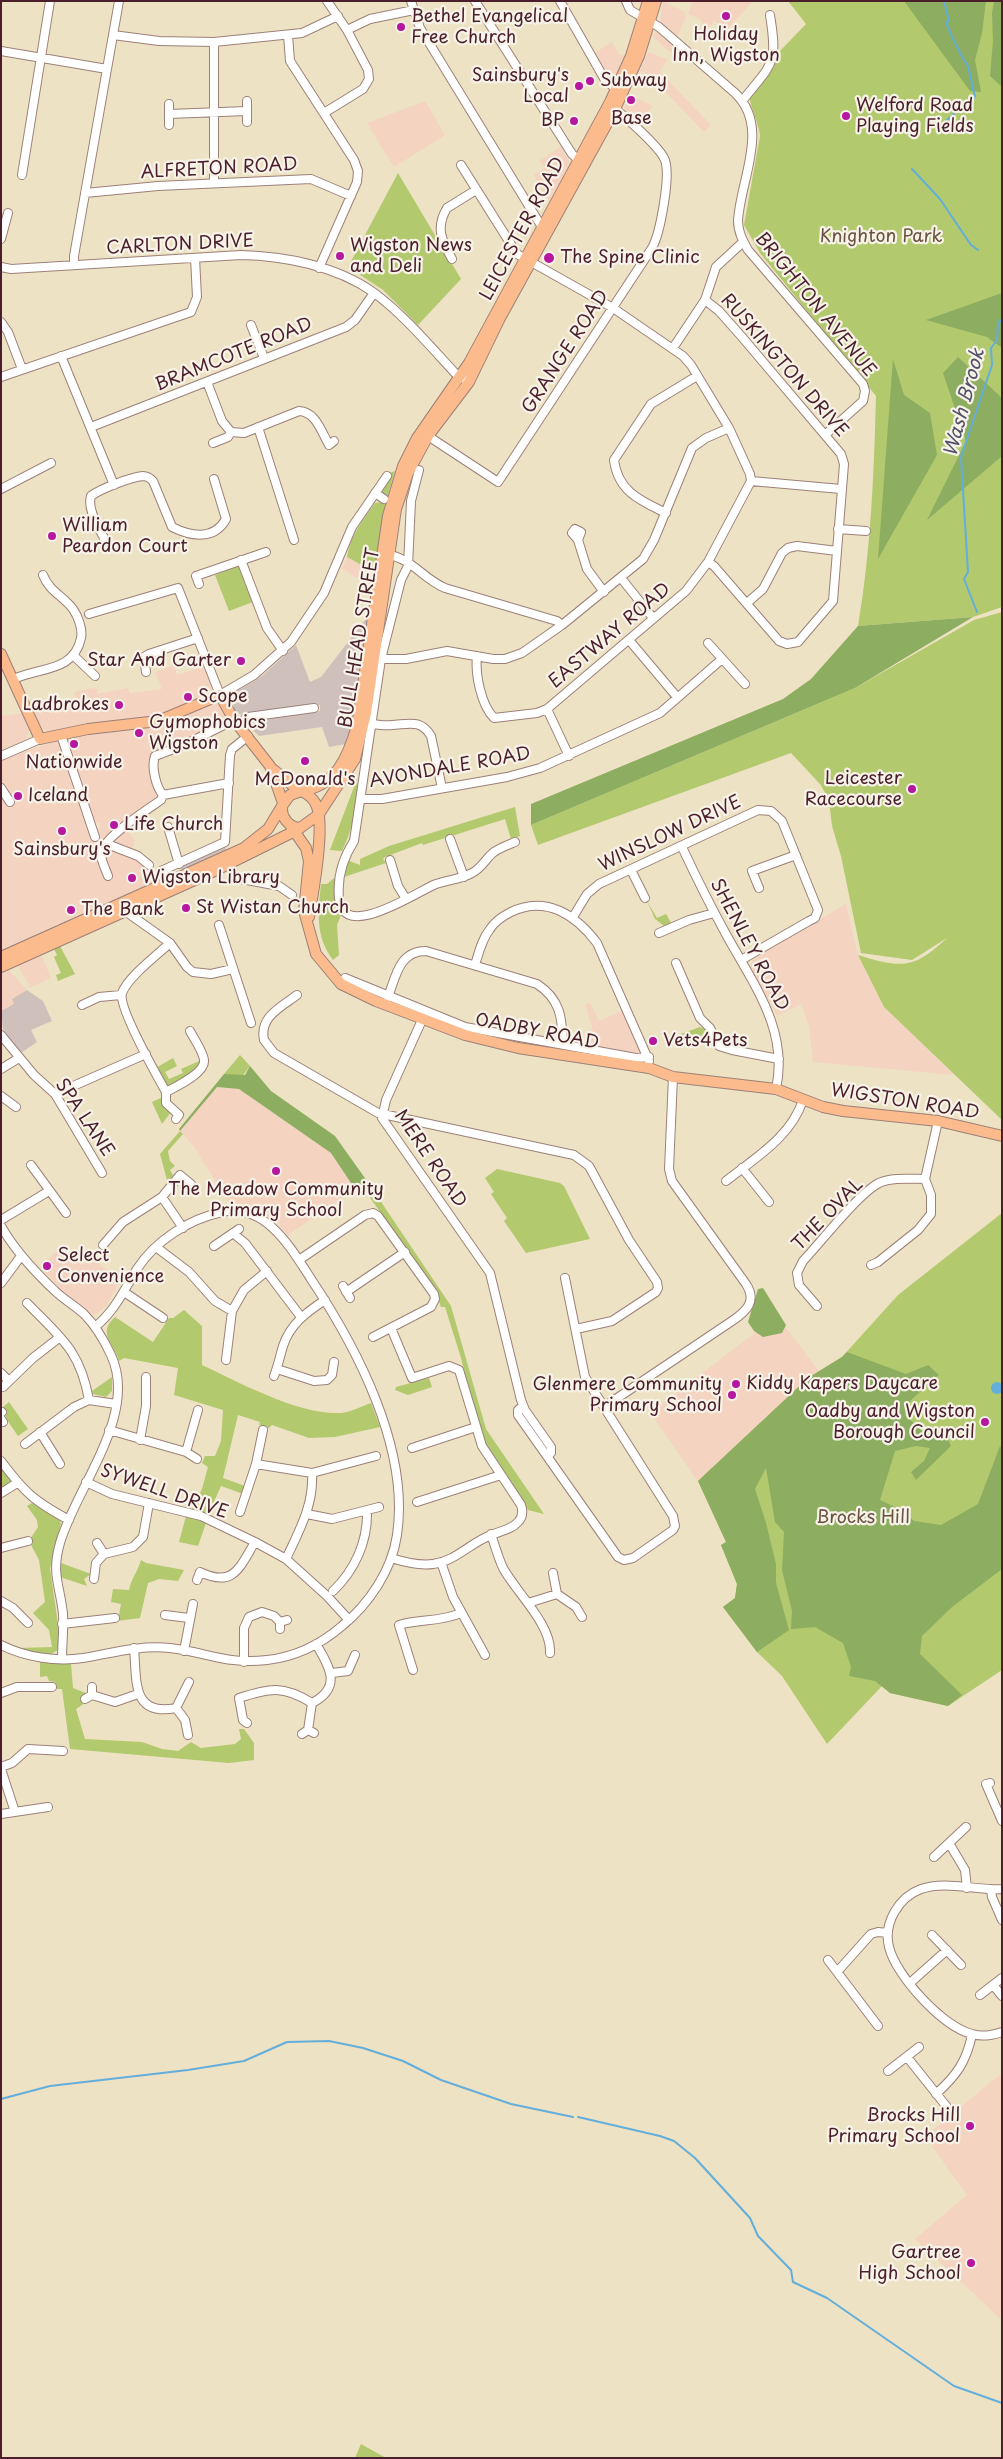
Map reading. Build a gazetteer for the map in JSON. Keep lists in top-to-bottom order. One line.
{"streets":{"main road":["LEICESTER ROAD","BULL HEAD STREET","OADBY ROAD","WIGSTON ROAD"],"street":["ALFRETON ROAD","CARLTON DRIVE","BRIGHTON AVENUE","GRANGE ROAD","BRAMCOTE ROAD","RUSKINGTON DRIVE","EASTWAY ROAD","AVONDALE ROAD","WINSLOW DRIVE","SHENLEY ROAD","SPA LANE","MERE ROAD","THE OVAL","SYWELL DRIVE"]},"crossings":[["LEICESTER ROAD","CARLTON DRIVE"],["LEICESTER ROAD","BRIGHTON AVENUE"],["LEICESTER ROAD","GRANGE ROAD"],["LEICESTER ROAD","BULL HEAD STREET"],["CARLTON DRIVE","BRAMCOTE ROAD"],["BRIGHTON AVENUE","RUSKINGTON DRIVE"],["RUSKINGTON DRIVE","EASTWAY ROAD"],["BULL HEAD STREET","OADBY ROAD"],["WINSLOW DRIVE","SHENLEY ROAD"],["SHENLEY ROAD","OADBY ROAD"],["OADBY ROAD","WIGSTON ROAD"]],"water":["Wash Brook"],"parks":["Knighton Park","Brocks Hill"],"places":["Holiday Inn, Wigston","Bethel Evangelical Free Church","Subway","Sainsbury's Local","Base","Welford Road Playing Fields","BP","Wigston News and Deli","The Spine Clinic","William Peardon Court","Star And Garter","Scope","Ladbrokes","Gymophobics Wigston","Nationwide","McDonald's","Leicester Racecourse","Iceland","Life Church","Sainsbury's","Wigston Library","St Wistan Church","The Bank","Vets4Pets","The Meadow Community Primary School","Select Convenience","Kiddy Kapers Daycare","Glenmere Community Primary School","Oadby and Wigston Borough Council","Brocks Hill Primary School","Gartree High School"]}
